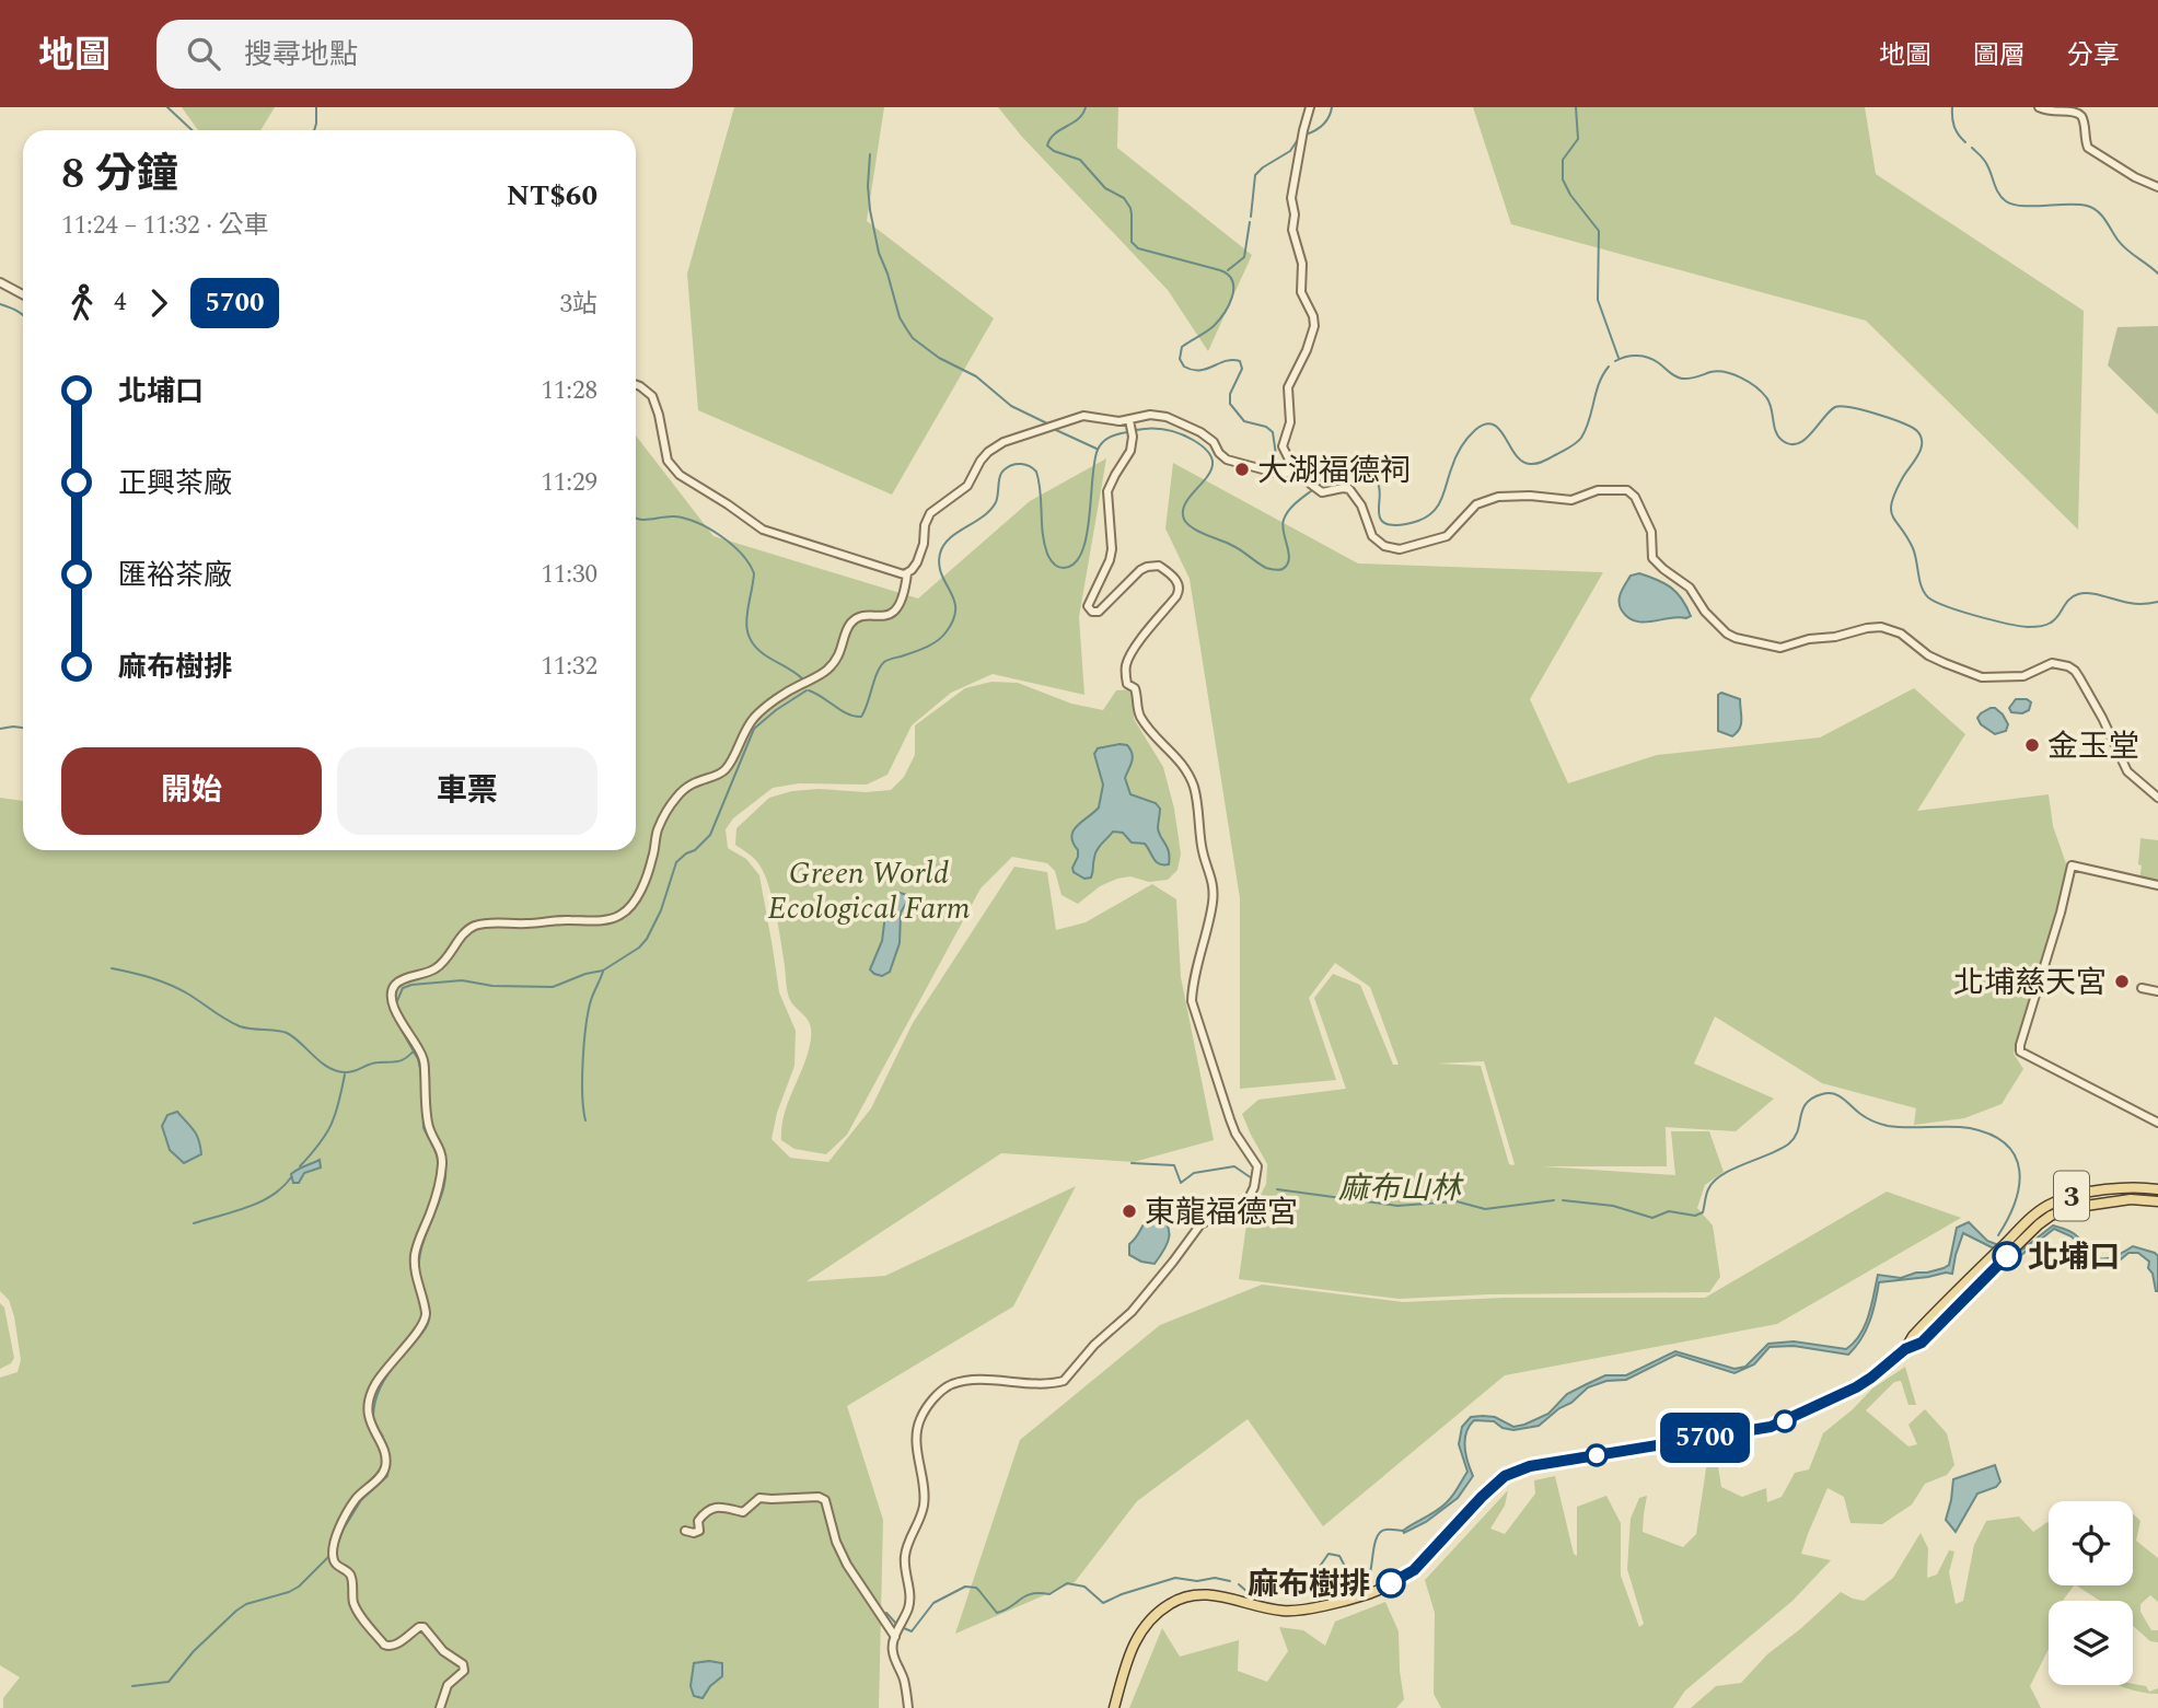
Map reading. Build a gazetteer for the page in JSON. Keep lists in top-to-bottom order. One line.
{"streets":{"main road":["3"]},"parks":["Green World Ecological Farm","麻布山林"],"places":["大湖福德祠","金玉堂","北埔慈天宮","東龍福德宮","北埔口","麻布樹排"],"lines":["bus line 5700"],"page":{"header":"地圖","search":"搜尋地點","nav":["地圖","圖層","分享"],"on_map":"5700","heading":["8 分鐘","11:24 – 11:32 · 公車","NT$60"],"legs":["4","5700","3站"],"list":[{"name":"北埔口","value":"11:28"},{"name":"正興茶廠","value":"11:29"},{"name":"匯裕茶廠","value":"11:30"},{"name":"麻布樹排","value":"11:32"}],"buttons":["開始","車票"]}}
